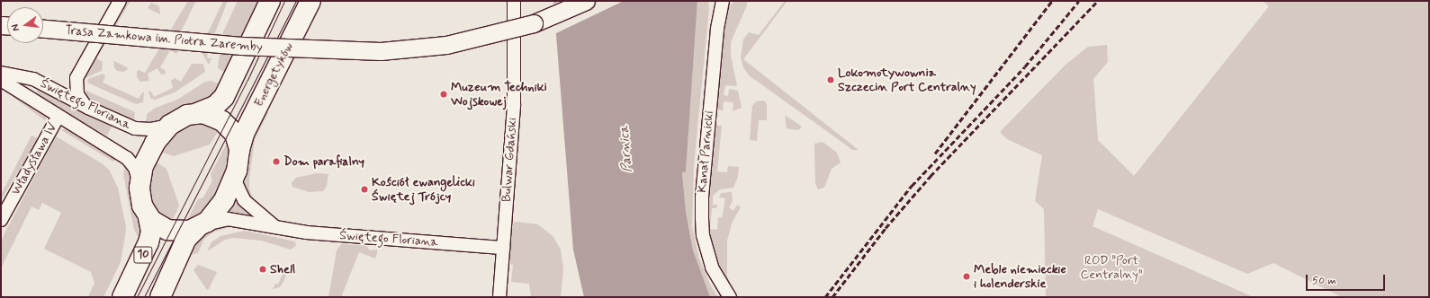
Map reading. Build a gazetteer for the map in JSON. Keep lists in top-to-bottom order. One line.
{"streets":{"main road":["Trasa Zamkowa im. Piotra Zaremby","Energetyków","10"],"street":["Świętego Floriana","Kanał Parnicki","Władysława IV","Bulwar Gdański"]},"crossings":[["Energetyków","Świętego Floriana"],["Energetyków","10"],["Świętego Floriana","Władysława IV"],["Świętego Floriana","Bulwar Gdański"],["Świętego Floriana","10"]],"water":["Parnica"],"parks":["ROD \"Port Centralny\""],"places":["Lokomotywownia Szczecin Port Centralny","Muzeum Techniki Wojskowej","Dom parafialny","Kościół ewangelicki Świętej Trójcy","Shell","Meble niemieckie i holenderskie"],"scale_bar":"50 m","north":"left"}
